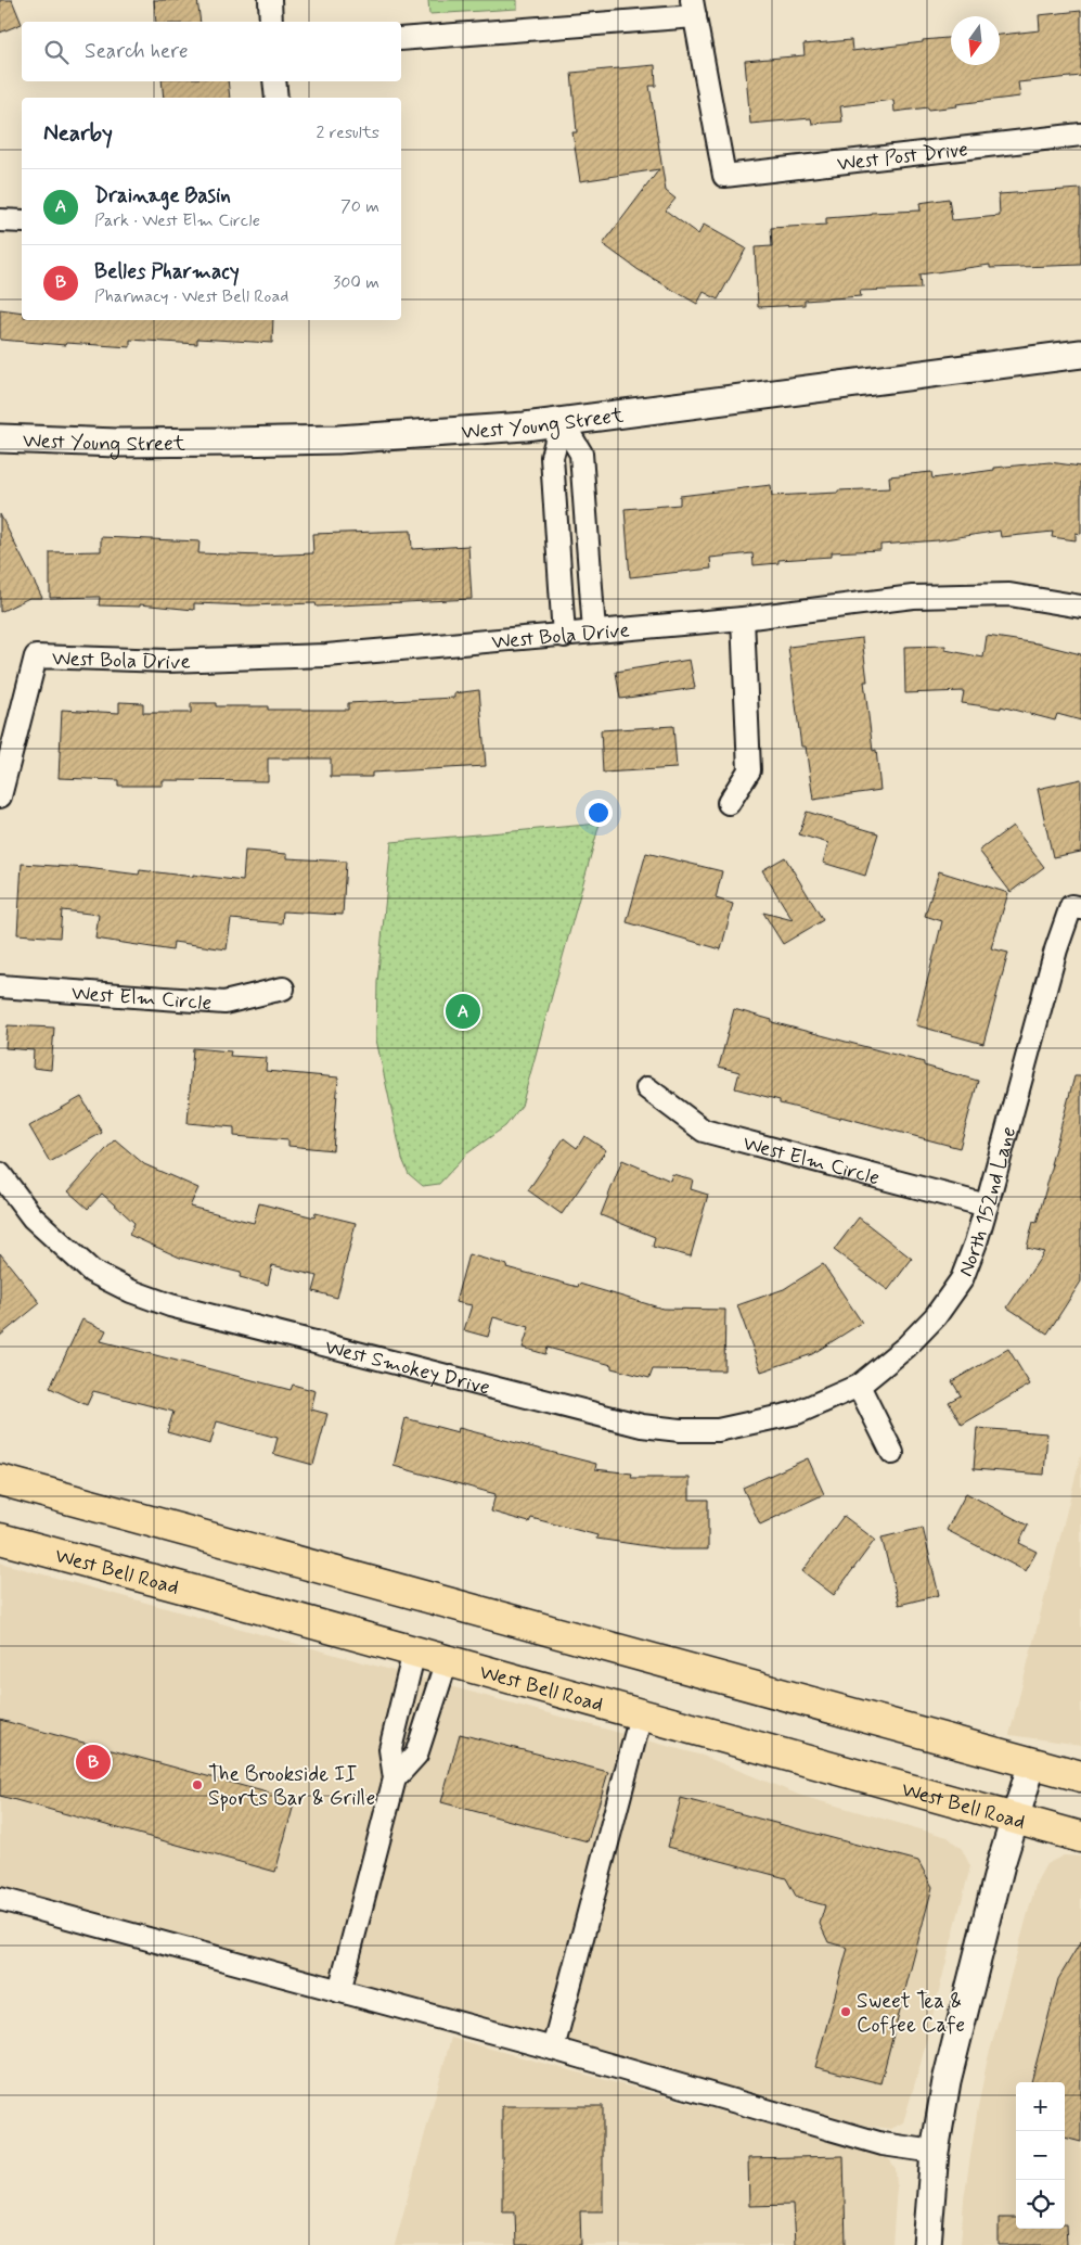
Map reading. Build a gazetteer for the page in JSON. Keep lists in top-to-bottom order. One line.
{"streets":{"main road":["West Bell Road"],"street":["West Post Drive","West Young Street","West Bola Drive","West Elm Circle","North 152nd Lane","West Smokey Drive"]},"crossings":[["West Elm Circle","North 152nd Lane"],["North 152nd Lane","West Smokey Drive"]],"places":["The Brookside II Sports Bar & Grille","Sweet Tea & Coffee Cafe"],"north":"bottom","page":{"search":"Search here","heading":["Nearby","2 results"],"list":[{"mark":"A","name":"Drainage Basin","note":"Park · West Elm Circle","value":"70 m"},{"mark":"B","name":"Belles Pharmacy","note":"Pharmacy · West Bell Road","value":"300 m"}],"pins":["A","B"],"map_buttons":["+","−"]}}
